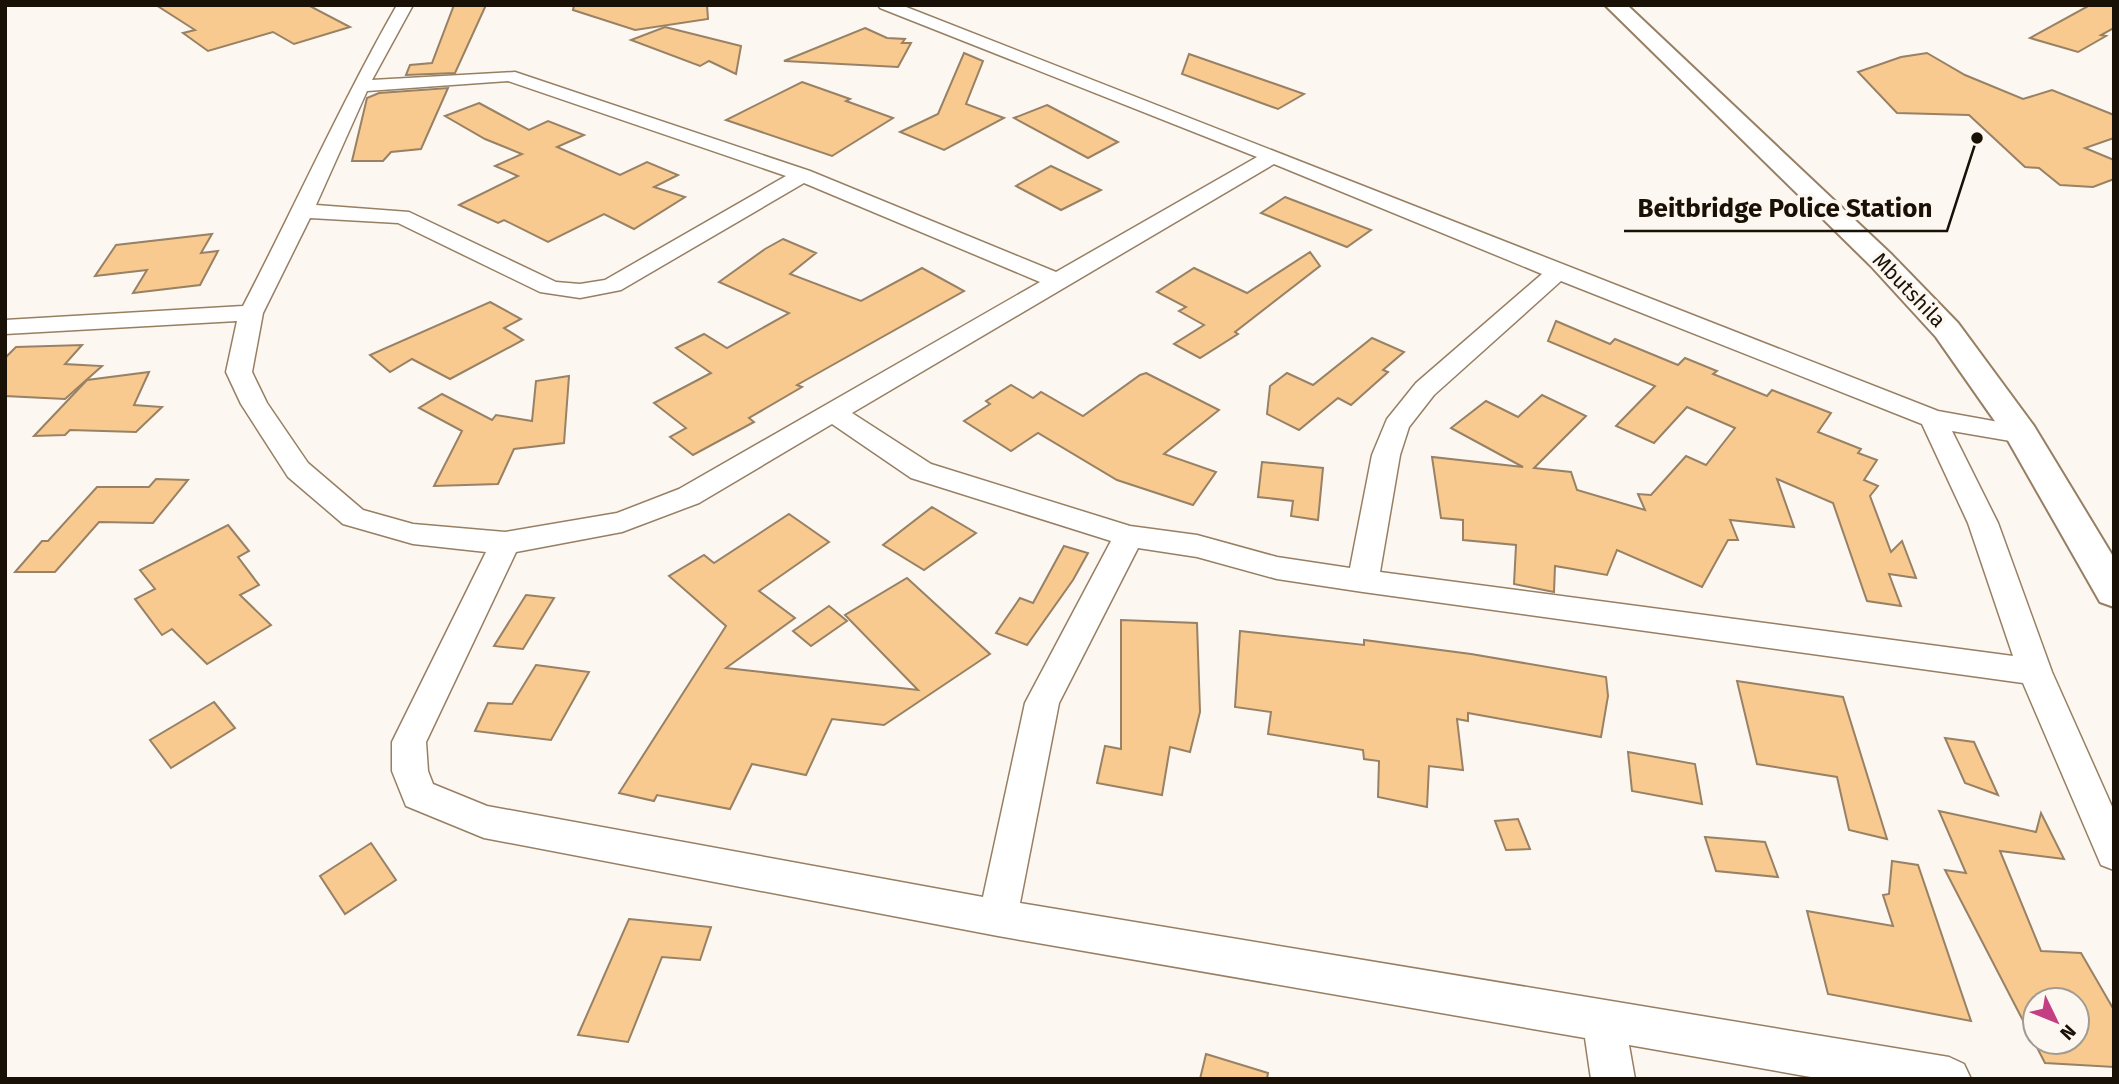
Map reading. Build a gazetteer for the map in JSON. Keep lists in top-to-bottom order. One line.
{"streets":{"street":["Mbutshila"]},"places":["Beitbridge Police Station"],"north":"bottom right"}
